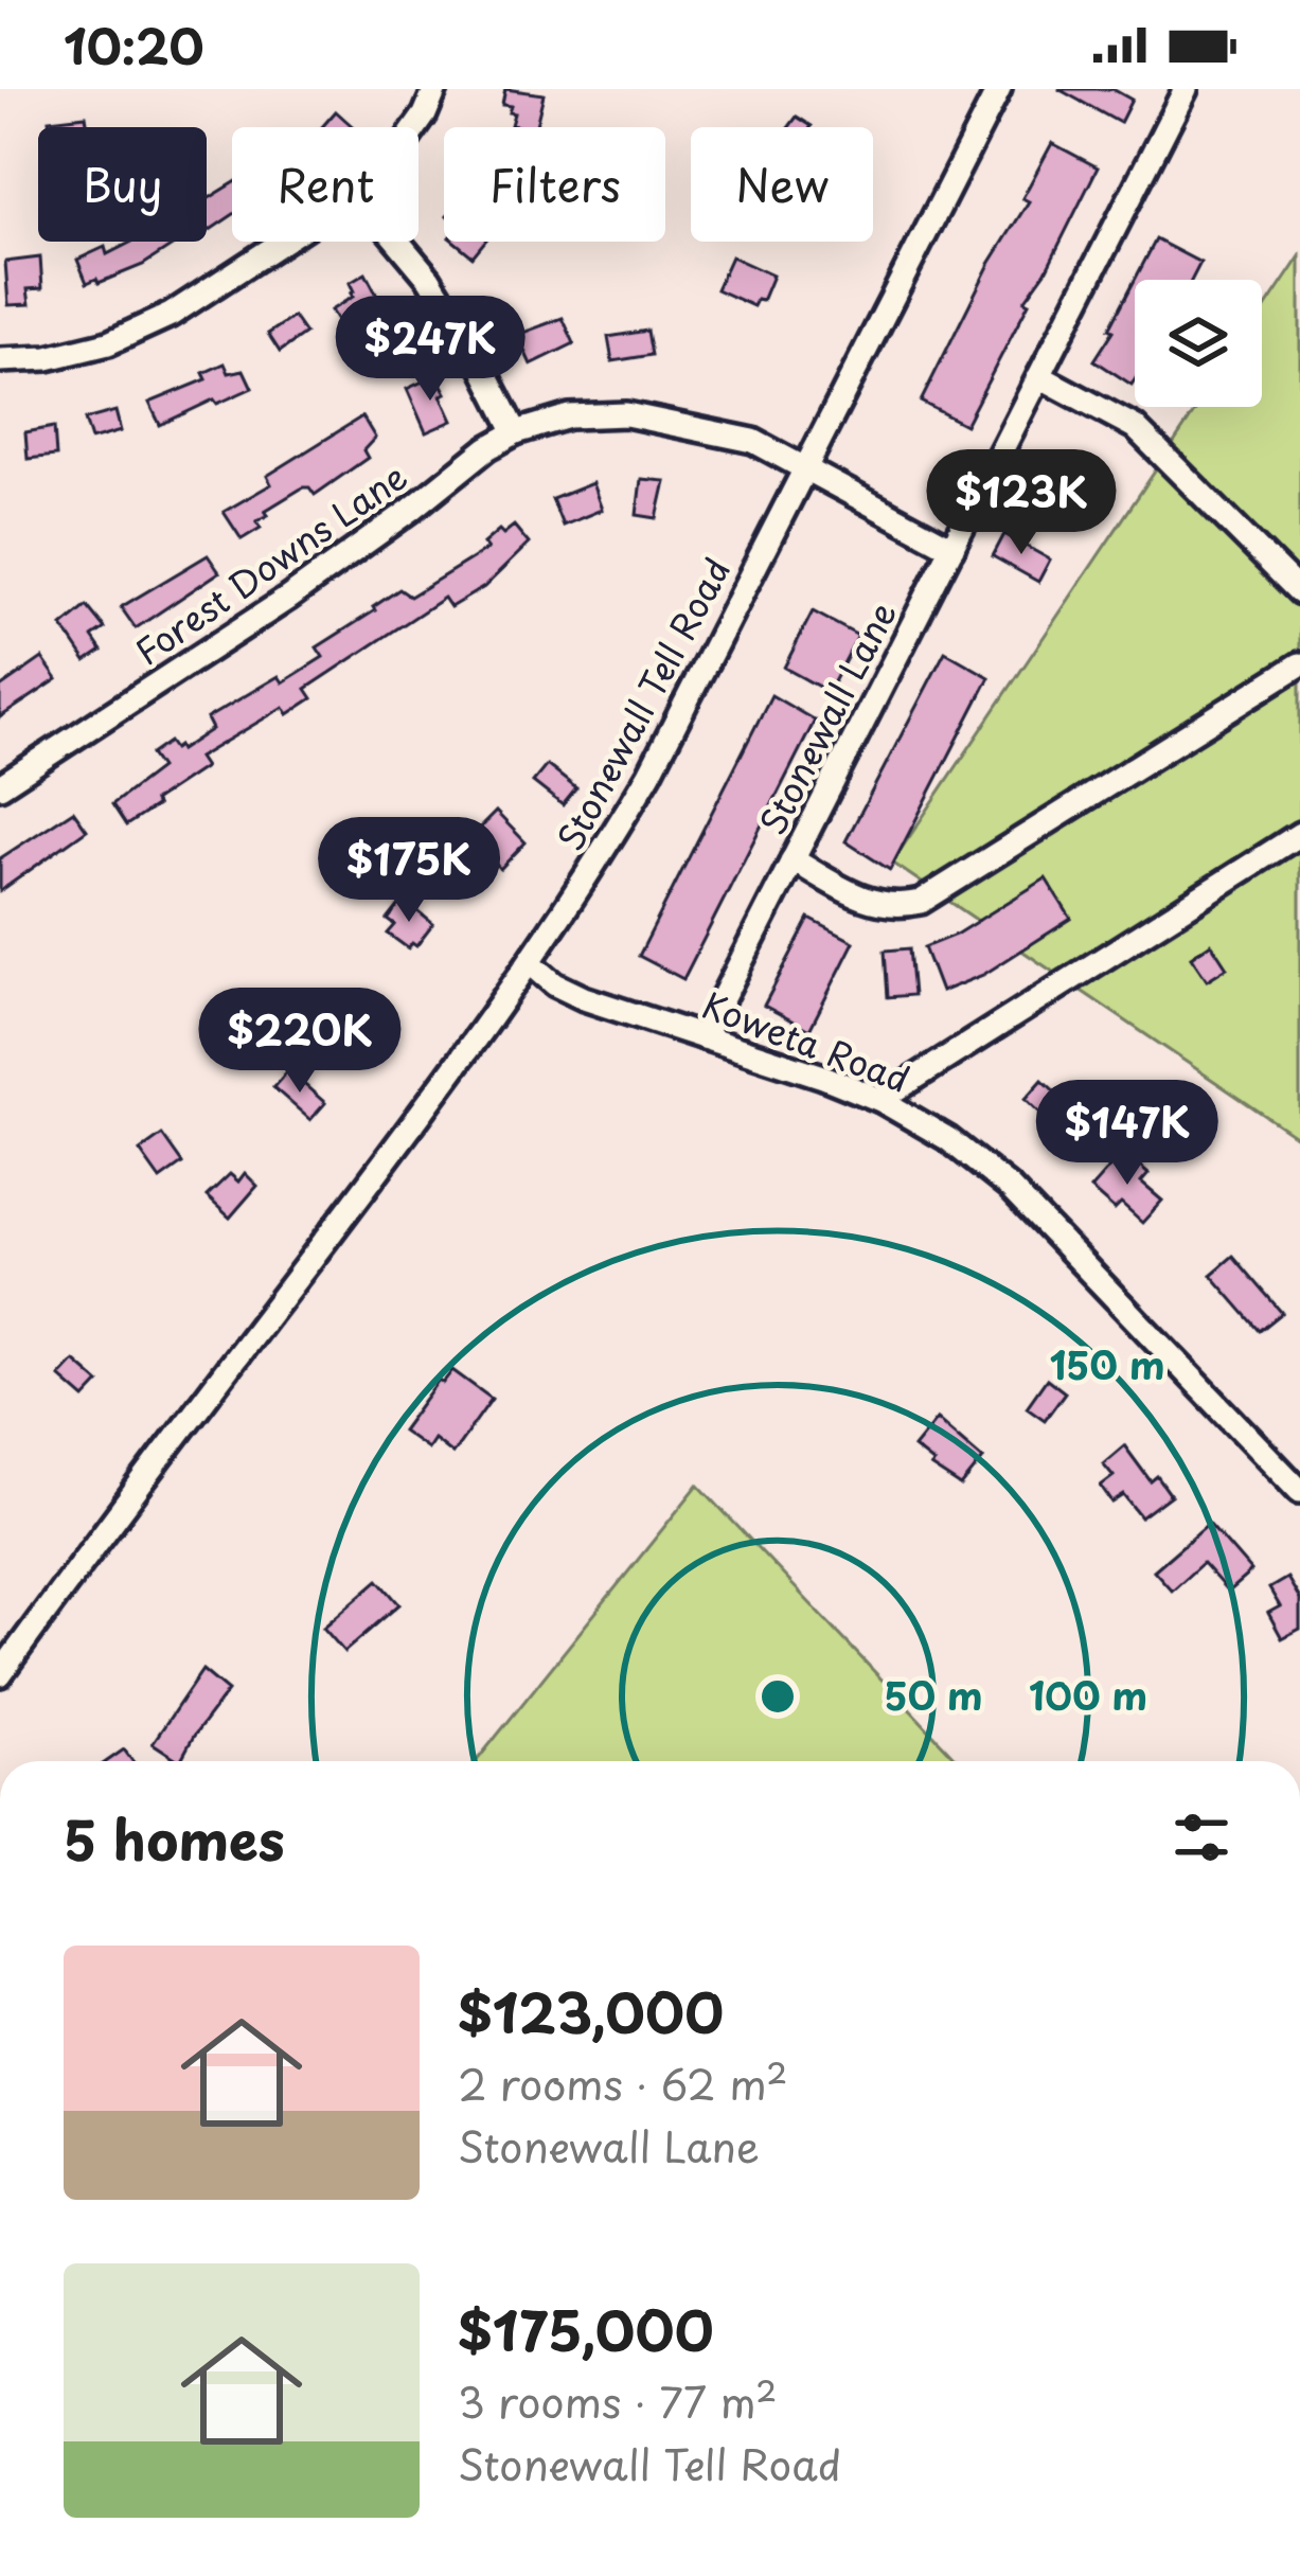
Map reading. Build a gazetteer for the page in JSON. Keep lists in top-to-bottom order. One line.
{"streets":{"street":["Forest Downs Lane","Stonewall Tell Road","Stonewall Lane","Koweta Road"]},"crossings":[["Forest Downs Lane","Stonewall Tell Road"],["Forest Downs Lane","Stonewall Lane"],["Stonewall Tell Road","Koweta Road"],["Stonewall Lane","Koweta Road"]],"page":{"status":"10:20","chip":["Buy","Rent","Filters","New"],"price":["$247K","$123K","$175K","$220K","$147K"],"heading":"5 homes","list":[{"name":"$123,000","note":"2 rooms · 62 m² · Stonewall Lane"},{"name":"$175,000","note":"3 rooms · 77 m² · Stonewall Tell Road"}]},"rings":["150 m","50 m","100 m"]}
